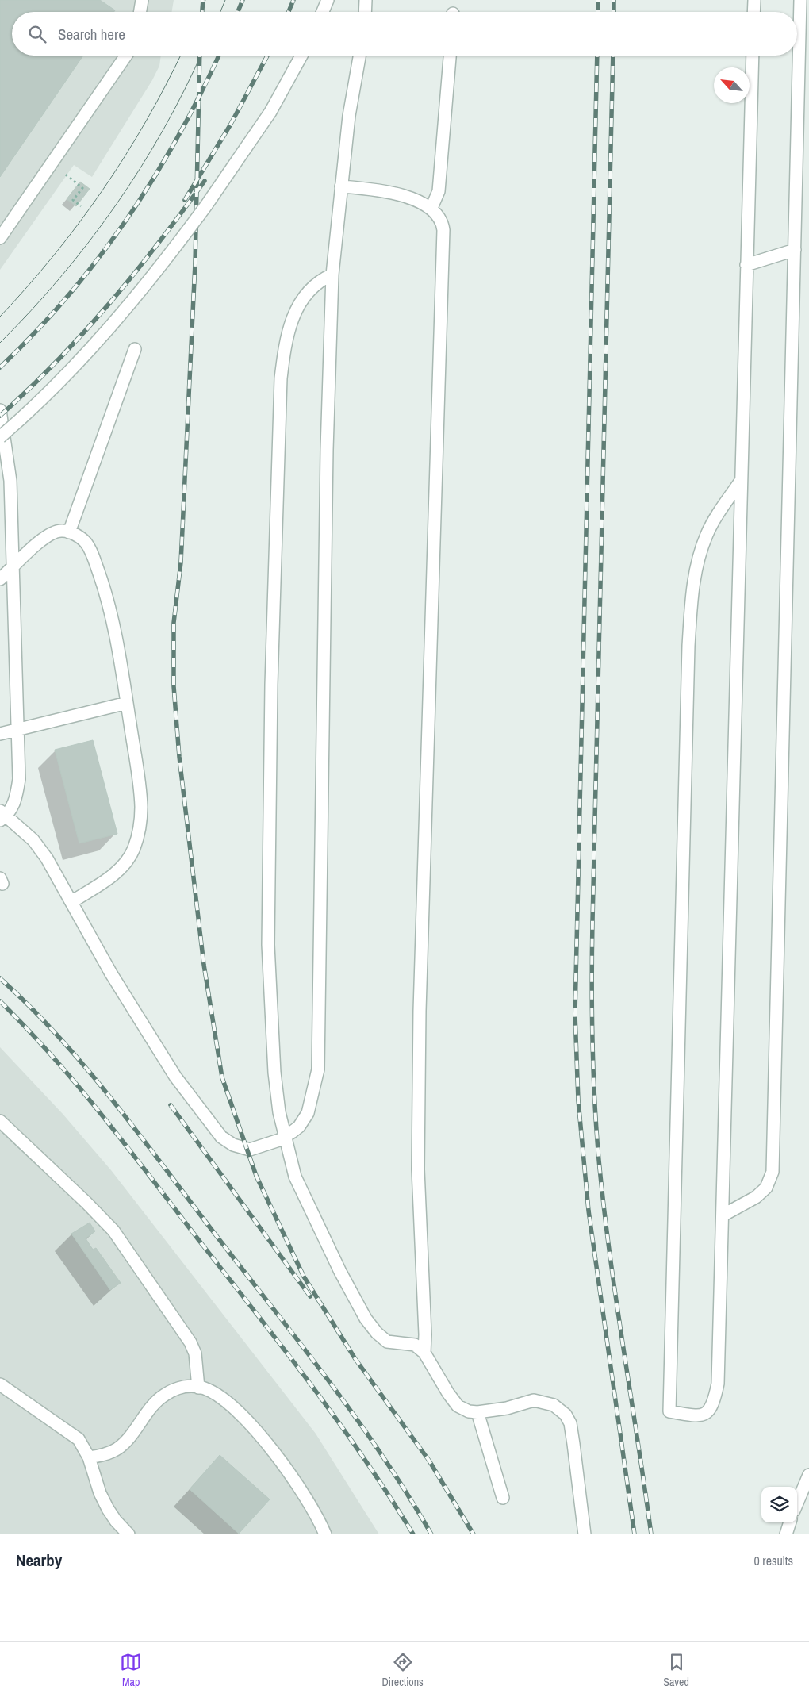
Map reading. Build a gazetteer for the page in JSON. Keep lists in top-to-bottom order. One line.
{"north":"top left","page":{"search":"Search here","heading":["Nearby","0 results"],"nav":["Map","Directions","Saved"]}}
